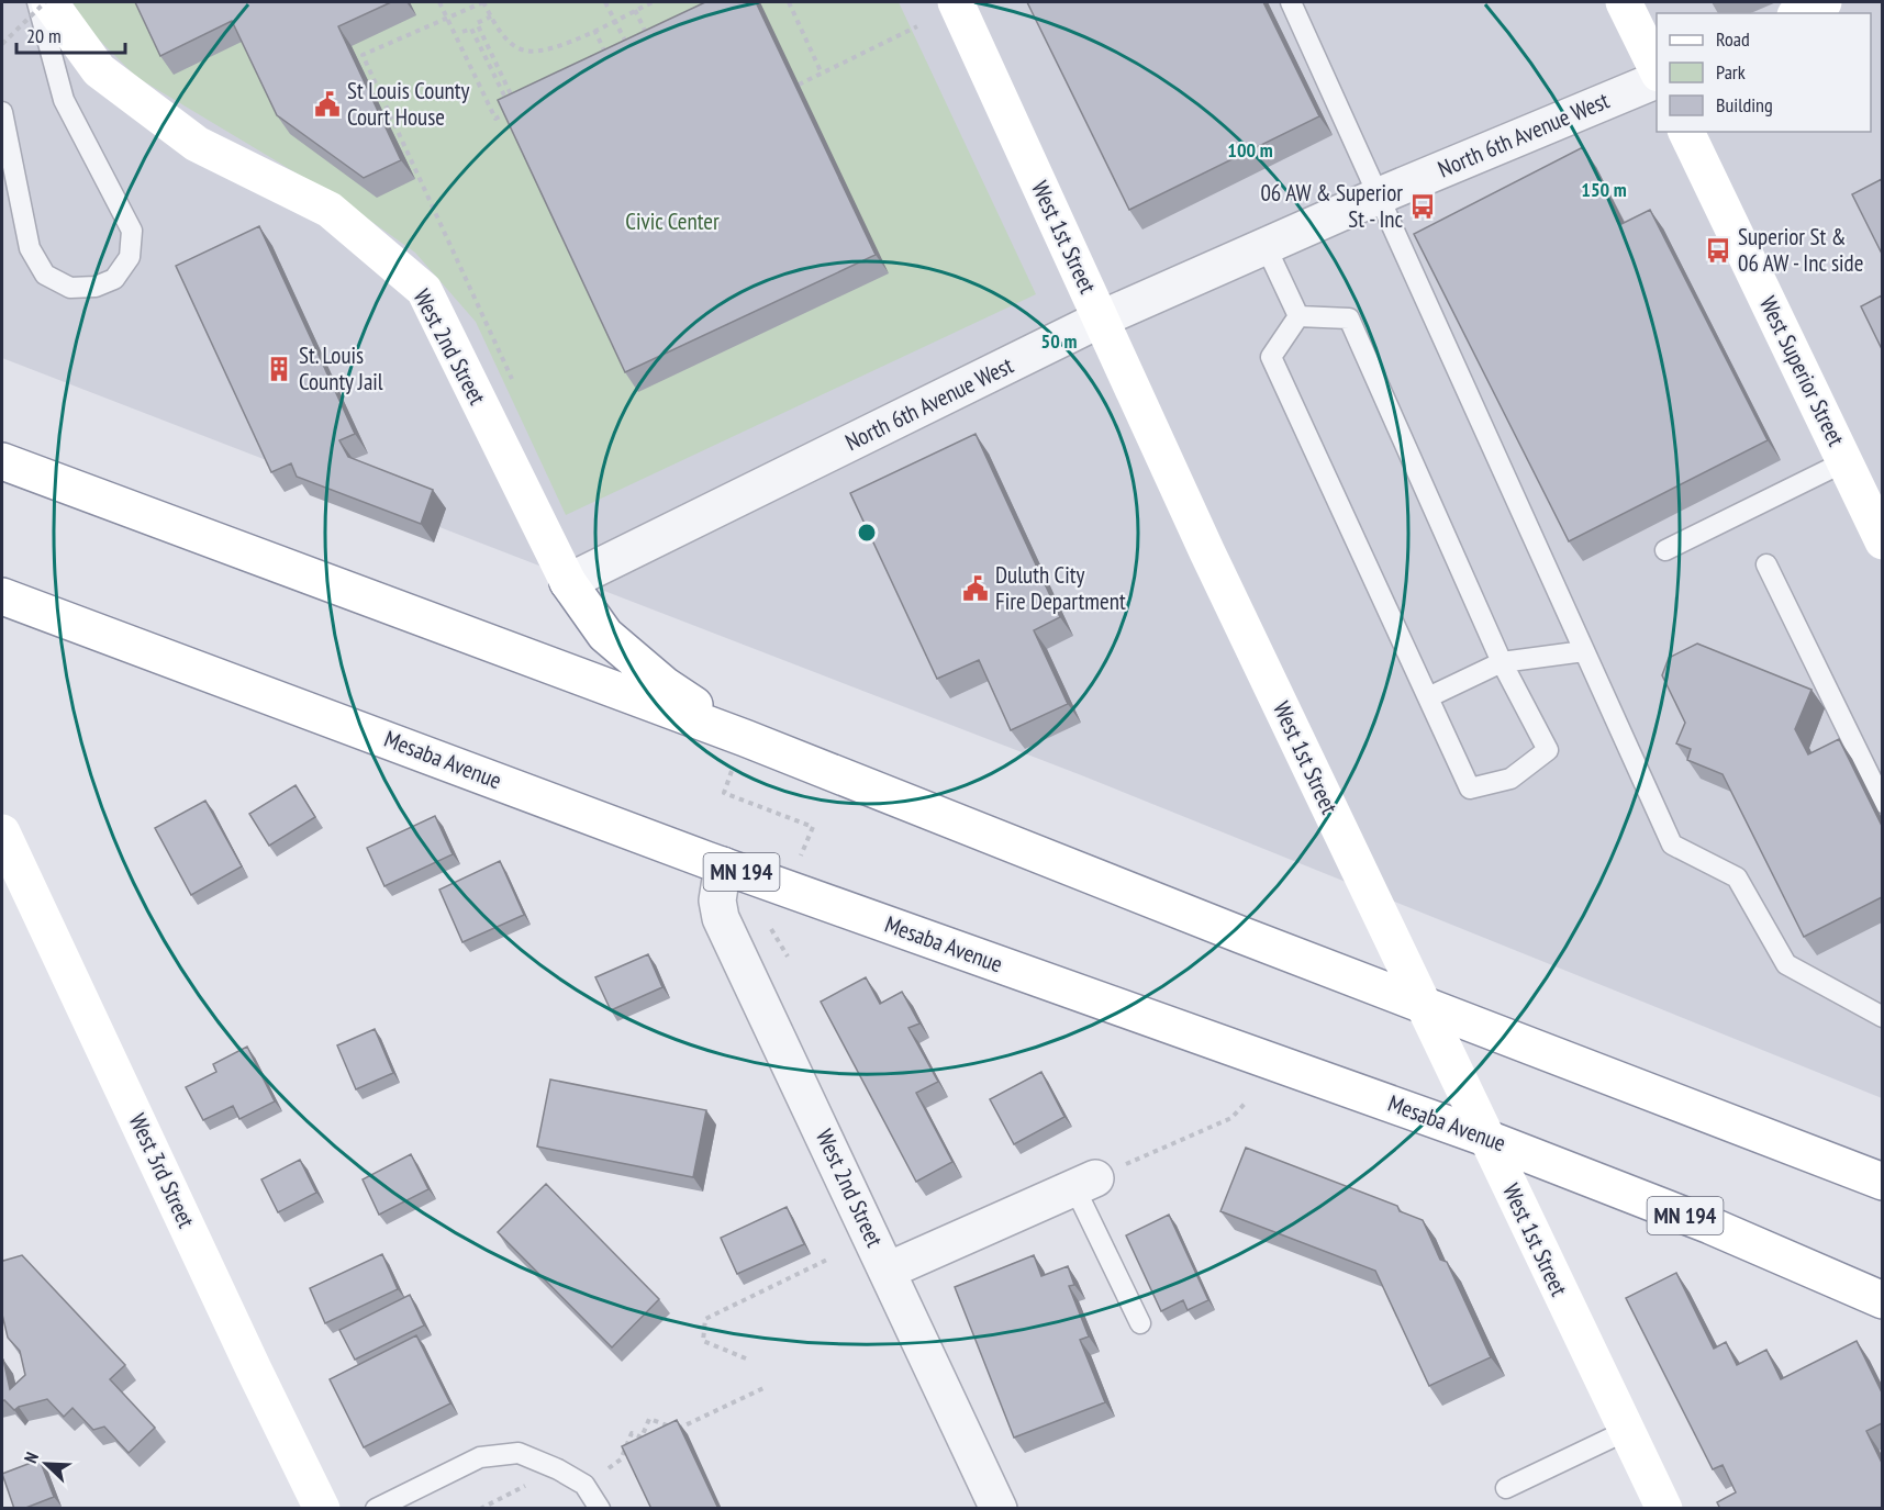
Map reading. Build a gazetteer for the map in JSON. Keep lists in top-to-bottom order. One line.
{"streets":{"main road":["West 1st Street","West 2nd Street","West Superior Street","Mesaba Avenue","MN 194","West 3rd Street"],"street":["North 6th Avenue West"]},"crossings":[["North 6th Avenue West","West 1st Street"],["North 6th Avenue West","West 2nd Street"],["West 1st Street","Mesaba Avenue"],["West 2nd Street","Mesaba Avenue"]],"parks":["Civic Center"],"places":{"public building":["St Louis County Court House","Duluth City Fire Department"],"bus stop":["06 AW & Superior St - Inc","Superior St & 06 AW - Inc side"],"building":["St. Louis County Jail"]},"legend":["Road","Park","Building"],"scale_bar":"20 m","north":"top left","rings":["100 m","150 m","50 m"]}
